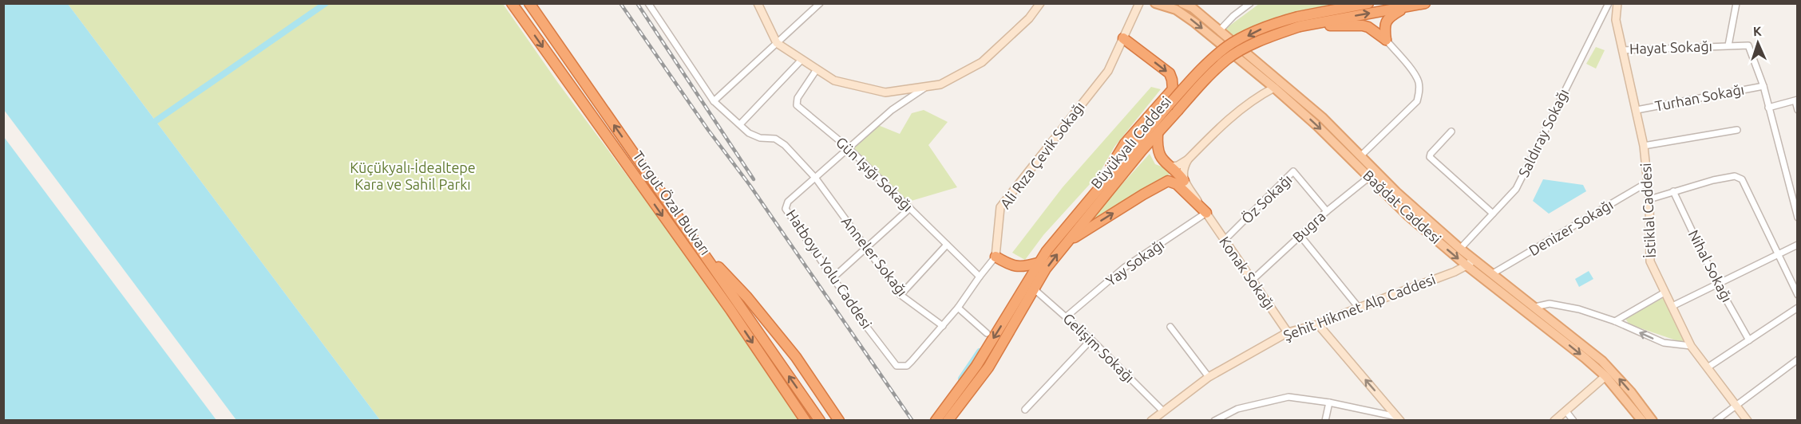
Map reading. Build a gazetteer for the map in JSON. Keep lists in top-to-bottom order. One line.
{"streets":{"highway":["Büyükyalı Caddesi","Turgut Özal Bulvarı"],"main road":["Bağdat Caddesi"],"street":["Hayat Sokağı","Turhan Sokağı","Saldıray Sokağı","Ali Rıza Çevik Sokağı","Gün Işığı Sokağı","Öz Sokağı","İstiklal Caddesi","Bugra","Denizer Sokağı","Anneler Sokağı","Yay Sokağı","Nihal Sokağı","Hatboyu Yolu Caddesi","Konak Sokağı","Şehit Hikmet Alp Caddesi","Gelişim Sokağı"]},"crossings":[["Hayat Sokağı","Turhan Sokağı"],["Hayat Sokağı","İstiklal Caddesi"],["Turhan Sokağı","İstiklal Caddesi"],["Saldıray Sokağı","Bağdat Caddesi"],["Büyükyalı Caddesi","Gelişim Sokağı"],["Öz Sokağı","Bugra"],["Öz Sokağı","Konak Sokağı"],["Bağdat Caddesi","Bugra"],["Bağdat Caddesi","Denizer Sokağı"],["Bağdat Caddesi","Şehit Hikmet Alp Caddesi"],["İstiklal Caddesi","Denizer Sokağı"],["Bugra","Konak Sokağı"],["Anneler Sokağı","Hatboyu Yolu Caddesi"],["Yay Sokağı","Konak Sokağı"],["Yay Sokağı","Gelişim Sokağı"],["Konak Sokağı","Şehit Hikmet Alp Caddesi"],["Şehit Hikmet Alp Caddesi","Gelişim Sokağı"]],"parks":["Küçükyalı-İdealtepe Kara ve Sahil Parkı"],"north":"top"}
